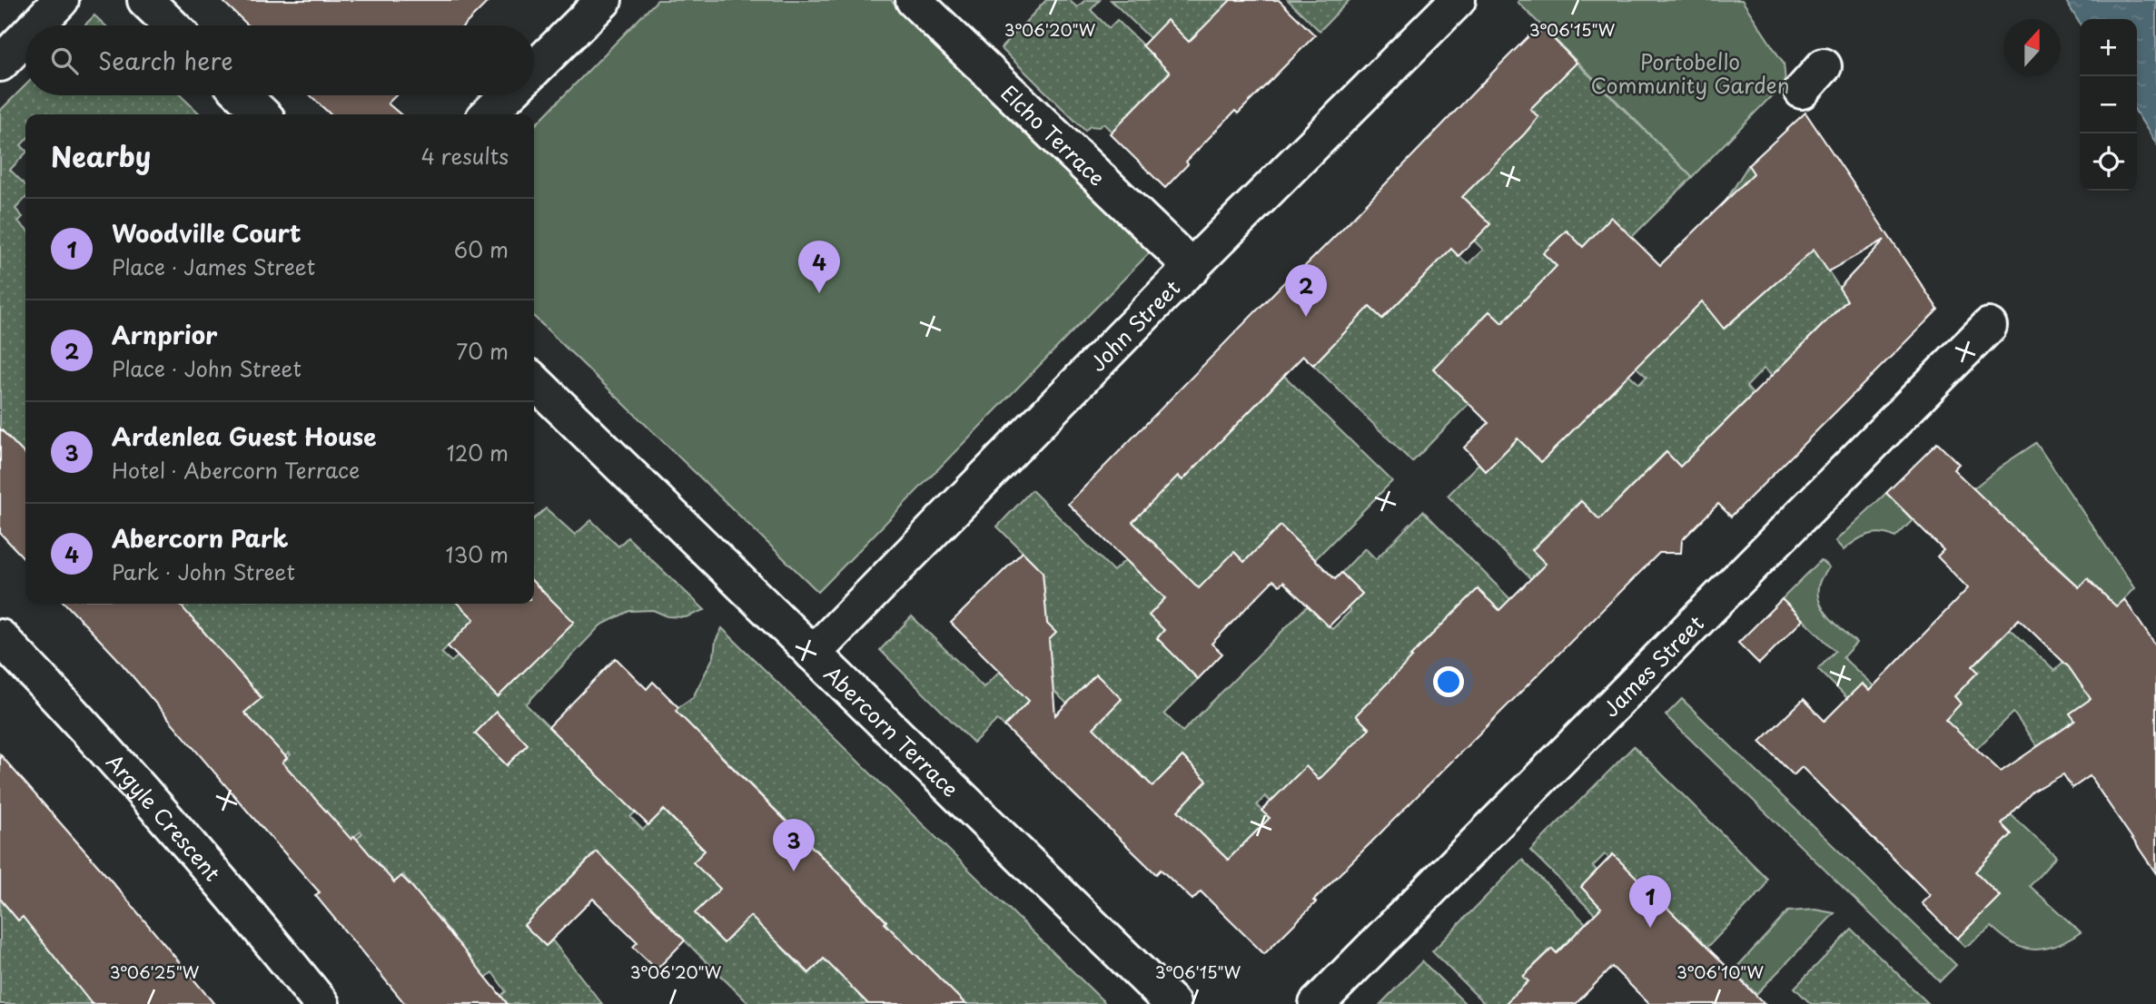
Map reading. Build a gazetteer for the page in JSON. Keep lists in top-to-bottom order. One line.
{"streets":{"street":["Elcho Terrace","John Street","James Street","Abercorn Terrace","Argyle Crescent"]},"crossings":[["Elcho Terrace","John Street"],["John Street","Abercorn Terrace"]],"parks":["Portobello Community Garden"],"north":"top","page":{"map_buttons":["+","−"],"search":"Search here","heading":["Nearby","4 results"],"list":[{"mark":"1","name":"Woodville Court","note":"Place · James Street","value":"60 m"},{"mark":"2","name":"Arnprior","note":"Place · John Street","value":"70 m"},{"mark":"3","name":"Ardenlea Guest House","note":"Hotel · Abercorn Terrace","value":"120 m"},{"mark":"4","name":"Abercorn Park","note":"Park · John Street","value":"130 m"}],"pins":["4","2","3","1"]},"coordinates":["3°06'20\"W","3°06'15\"W","3°06'25\"W","3°06'10\"W"]}
